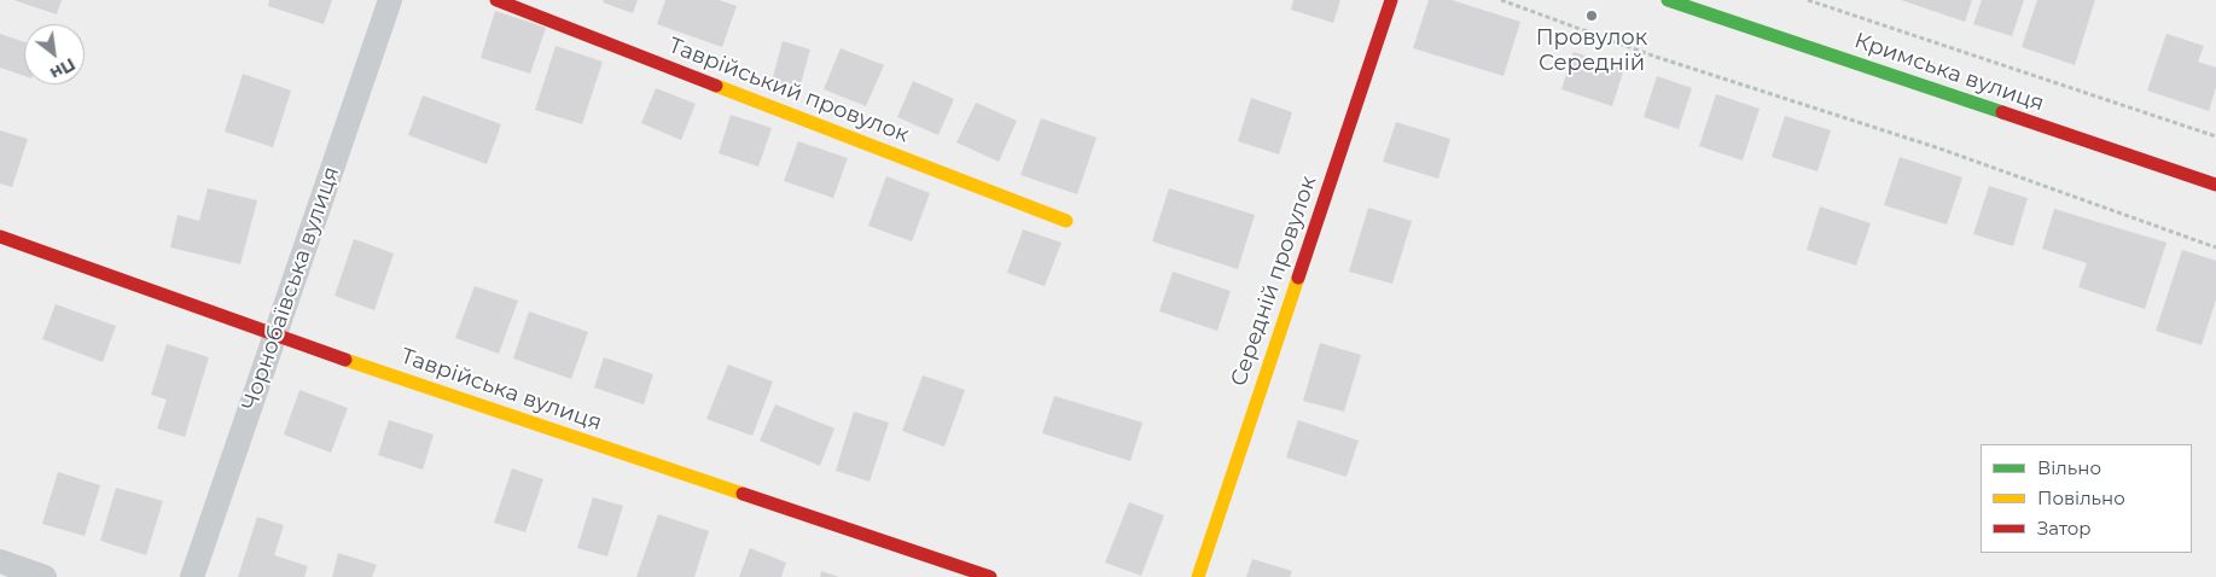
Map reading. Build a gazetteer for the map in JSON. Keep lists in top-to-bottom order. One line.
{"streets":{"street":["Кримська вулиця","Таврійський провулок","Середній провулок","Чорнобаївська вулиця","Таврійська вулиця"]},"crossings":[["Чорнобаївська вулиця","Таврійська вулиця"]],"places":["Провулок Середній"],"legend":["Вільно","Повільно","Затор"],"north":"bottom right"}
